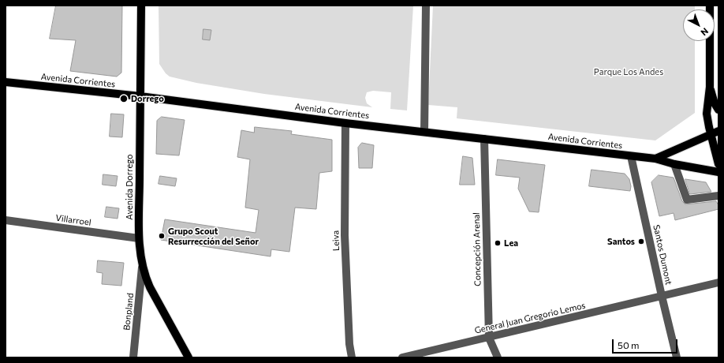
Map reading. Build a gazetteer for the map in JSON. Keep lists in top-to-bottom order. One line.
{"streets":{"main road":["Avenida Corrientes","Avenida Dorrego"],"street":["Villarroel","Leiva","Concepción Arenal","Santos Dumont","Bonpland","General Juan Gregorio Lemos"]},"crossings":[["Avenida Corrientes","Avenida Dorrego"],["Avenida Corrientes","Leiva"],["Avenida Corrientes","Concepción Arenal"],["Avenida Corrientes","Santos Dumont"],["Avenida Dorrego","Villarroel"],["Avenida Dorrego","Bonpland"],["Concepción Arenal","General Juan Gregorio Lemos"],["Santos Dumont","General Juan Gregorio Lemos"]],"parks":["Parque Los Andes"],"places":["Dorrego","Grupo Scout Resurrección del Señor","Santos","Lea"],"scale_bar":"50 m","north":"bottom right"}
